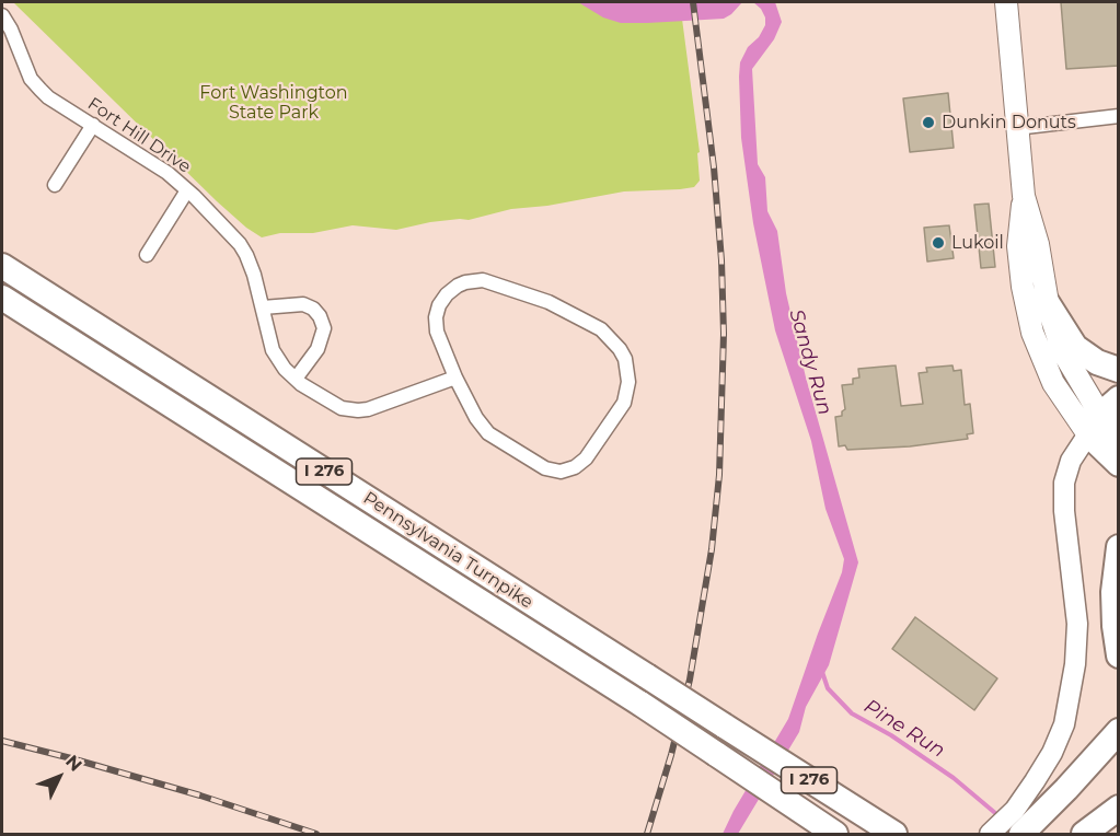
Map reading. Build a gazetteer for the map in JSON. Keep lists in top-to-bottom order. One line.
{"streets":{"highway":["I 276","Pennsylvania Turnpike"],"street":["Fort Hill Drive"]},"water":["Sandy Run","Pine Run"],"parks":["Fort Washington State Park"],"places":["Dunkin Donuts","Lukoil"],"north":"top right"}
